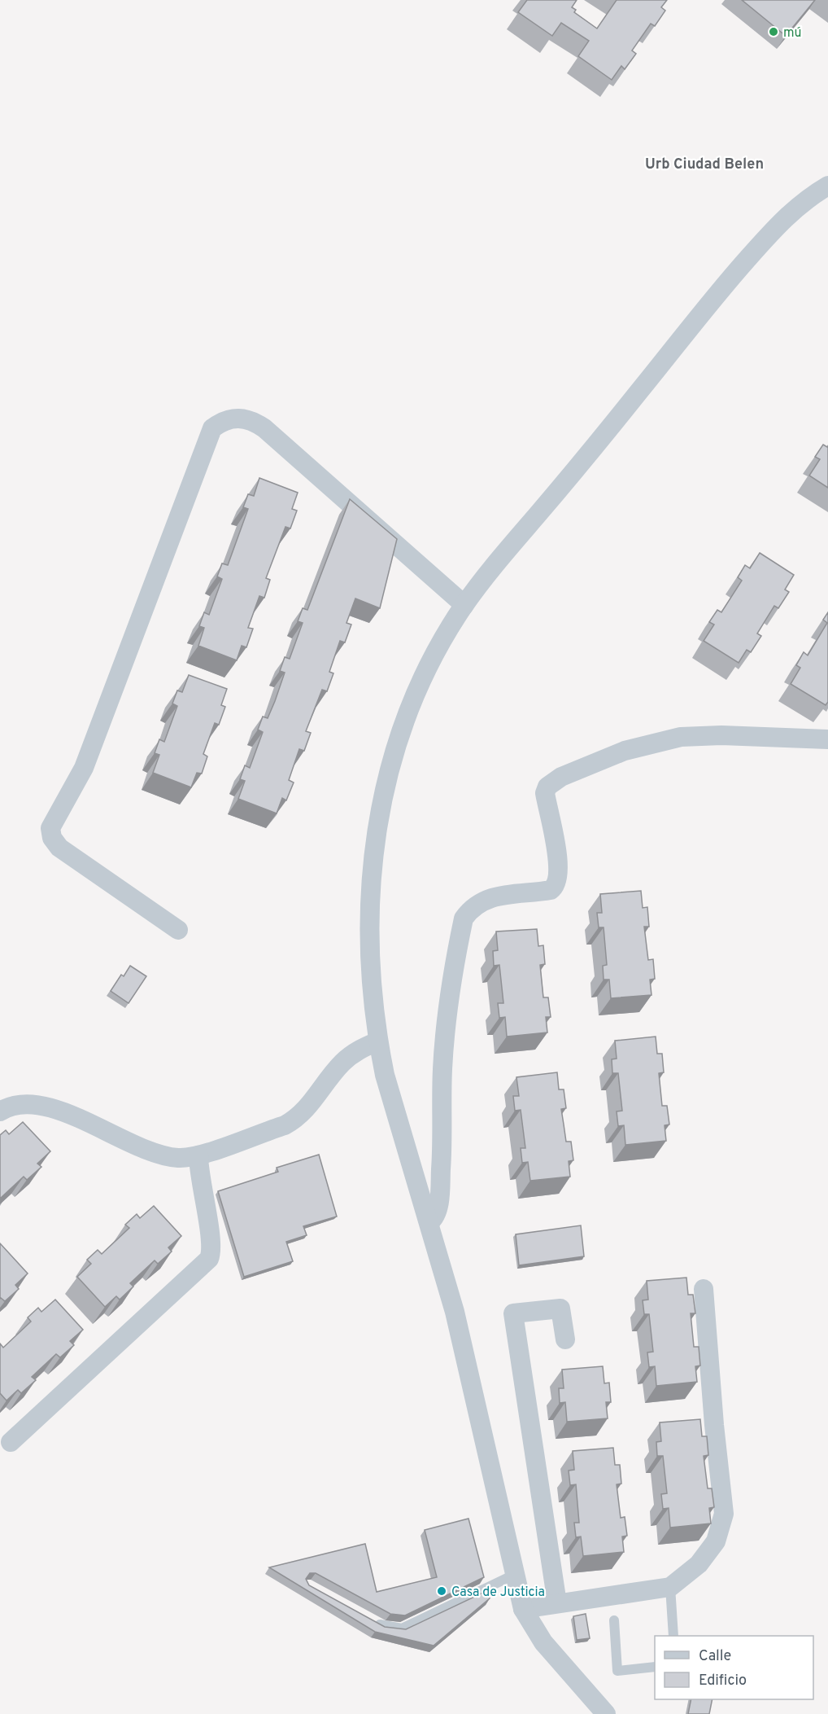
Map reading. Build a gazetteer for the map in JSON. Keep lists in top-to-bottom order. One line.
{"districts":["Urb Ciudad Belen"],"places":["mú","Casa de Justicia"],"legend":["Calle","Edificio"]}
